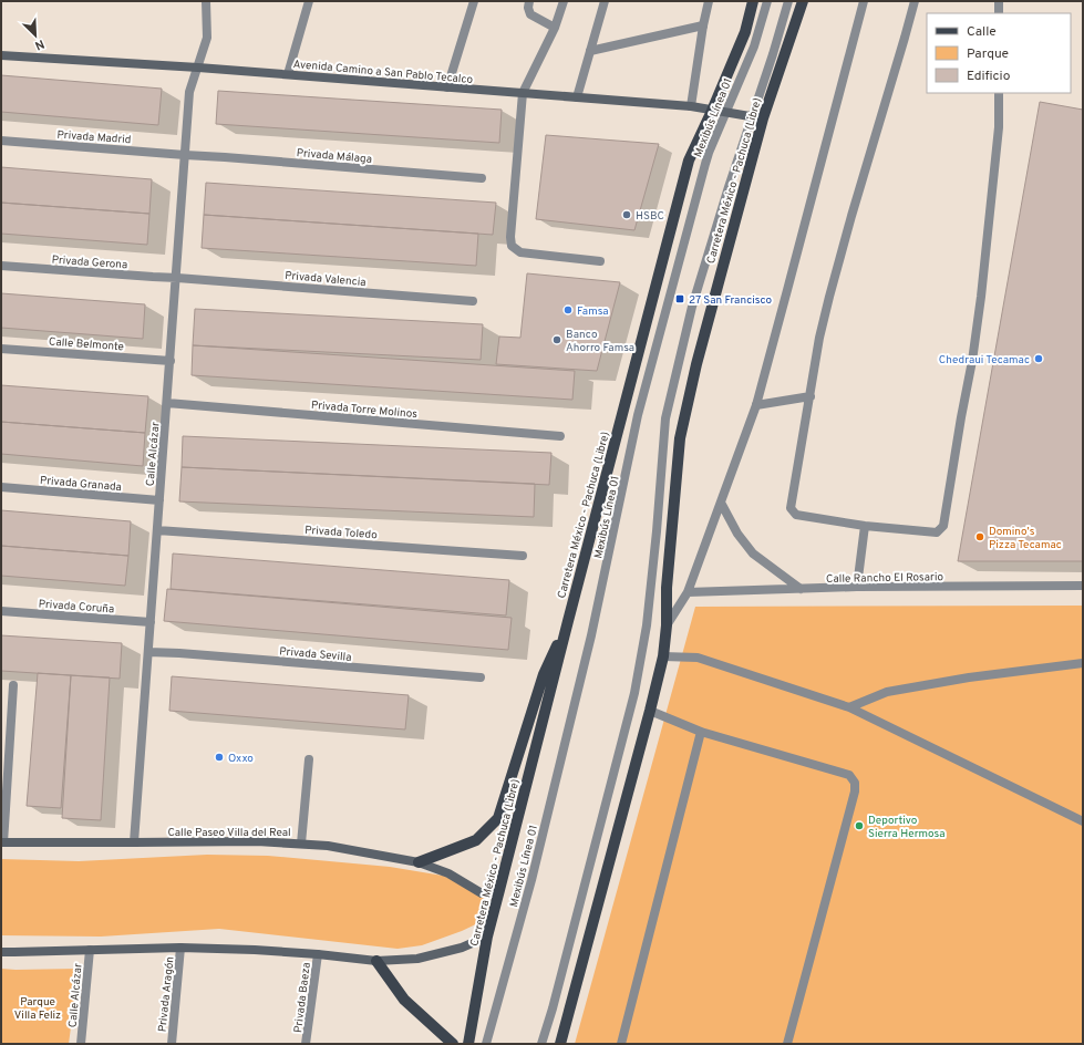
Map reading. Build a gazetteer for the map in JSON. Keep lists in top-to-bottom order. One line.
{"streets":{"main road":["Carretera México - Pachuca (Libre)"],"street":["Avenida Camino a San Pablo Tecalco","Mexibús Línea 01","Privada Madrid","Privada Málaga","Privada Gerona","Privada Valencia","Calle Belmonte","Privada Torre Molinos","Calle Alcázar","Privada Granada","Privada Toledo","Calle Rancho El Rosario","Privada Coruña","Privada Sevilla","Calle Paseo Villa del Real","Privada Aragón","Privada Baeza"]},"crossings":[["Avenida Camino a San Pablo Tecalco","Mexibús Línea 01"],["Avenida Camino a San Pablo Tecalco","Carretera México - Pachuca (Libre)"],["Avenida Camino a San Pablo Tecalco","Calle Alcázar"],["Privada Madrid","Privada Málaga"],["Privada Madrid","Calle Alcázar"],["Privada Málaga","Calle Alcázar"],["Carretera México - Pachuca (Libre)","Calle Paseo Villa del Real"],["Privada Gerona","Privada Valencia"],["Privada Gerona","Calle Alcázar"],["Privada Valencia","Calle Alcázar"],["Calle Belmonte","Calle Alcázar"],["Privada Torre Molinos","Calle Alcázar"],["Calle Alcázar","Privada Granada"],["Calle Alcázar","Privada Toledo"],["Calle Alcázar","Privada Coruña"],["Calle Alcázar","Privada Sevilla"],["Calle Alcázar","Calle Paseo Villa del Real"]],"parks":["Parque Villa Feliz"],"places":{"other":["HSBC","Famsa","Banco Ahorro Famsa","Chedraui Tecamac","Domino's Pizza Tecamac","Oxxo","Deportivo Sierra Hermosa"],"transit":["27 San Francisco"]},"legend":["Calle","Parque","Edificio"],"north":"bottom right"}
